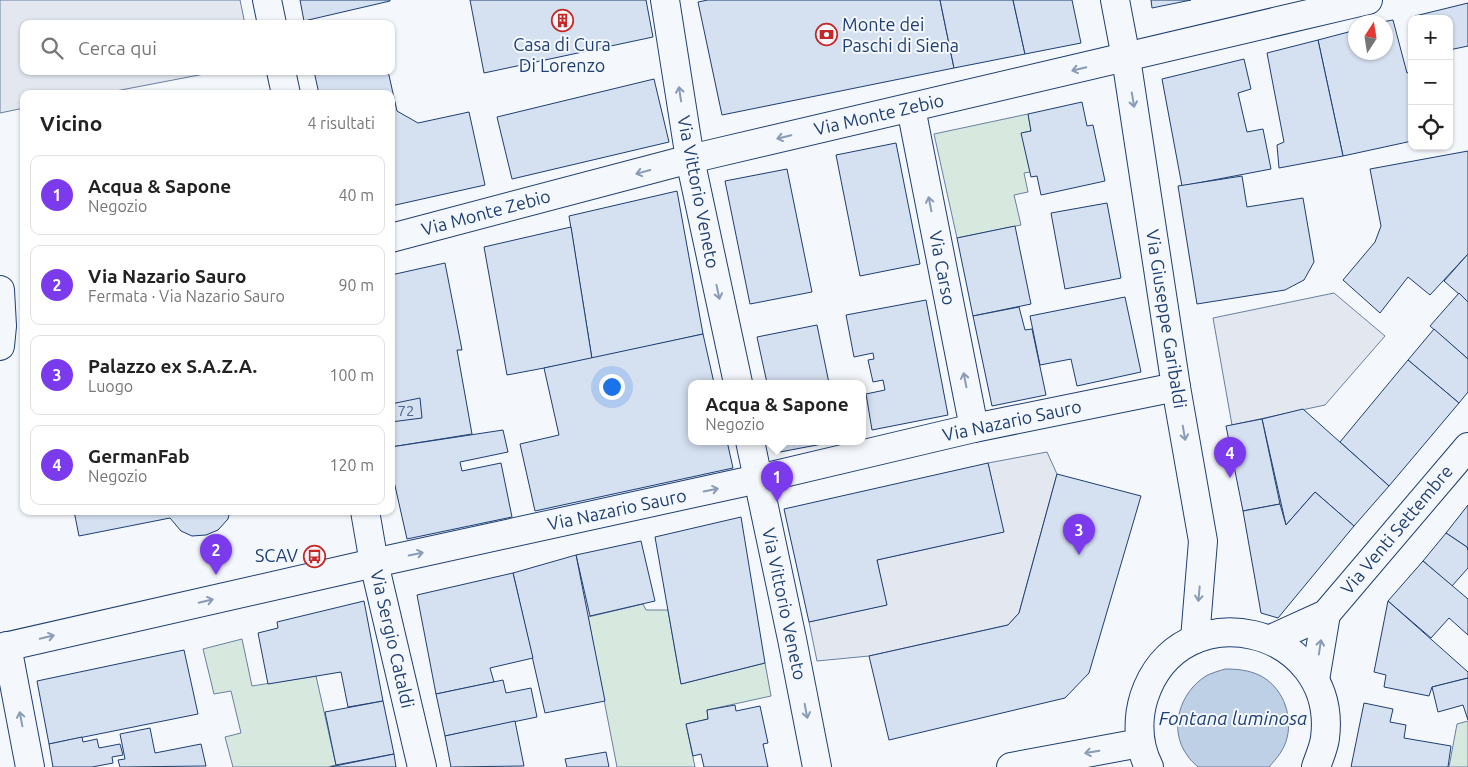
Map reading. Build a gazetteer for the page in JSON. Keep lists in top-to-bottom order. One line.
{"streets":{"street":["Via Monte Zebio","Via Vittorio Veneto","Via Carso","Via Giuseppe Garibaldi","Via Nazario Sauro","Via Venti Settembre","Via Sergio Cataldi"]},"crossings":[["Via Monte Zebio","Via Vittorio Veneto"],["Via Monte Zebio","Via Carso"],["Via Monte Zebio","Via Giuseppe Garibaldi"],["Via Vittorio Veneto","Via Nazario Sauro"],["Via Carso","Via Nazario Sauro"],["Via Giuseppe Garibaldi","Via Nazario Sauro"],["Via Nazario Sauro","Via Sergio Cataldi"]],"one_way":["Via Monte Zebio","Via Carso","Via Giuseppe Garibaldi","Via Nazario Sauro"],"water":["Fontana luminosa"],"places":{"building":["Casa di Cura Di Lorenzo"],"bank":["Monte dei Paschi di Siena"],"bus stop":["SCAV"]},"house_numbers":["72"],"north":"top","page":{"map_buttons":["+","−"],"search":"Cerca qui","heading":["Vicino","4 risultati"],"list":[{"mark":"1","name":"Acqua & Sapone","note":"Negozio","value":"40 m"},{"mark":"2","name":"Via Nazario Sauro","note":"Fermata · Via Nazario Sauro","value":"90 m"},{"mark":"3","name":"Palazzo ex S.A.Z.A.","note":"Luogo","value":"100 m"},{"mark":"4","name":"GermanFab","note":"Negozio","value":"120 m"}],"popup":["Acqua & Sapone","Negozio"],"pins":["4","1","3","2"]}}
